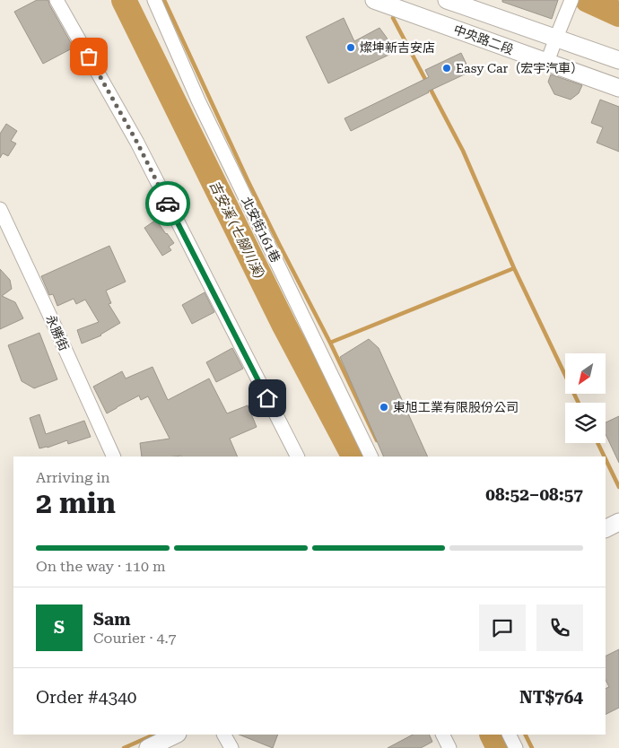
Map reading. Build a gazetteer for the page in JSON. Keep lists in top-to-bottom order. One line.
{"streets":{"street":["中央路二段","北安街161巷","永勝街"]},"water":["吉安溪 (七腳川溪)"],"places":["燦坤新吉安店","Easy Car（宏宇汽車）","東旭工業有限股份公司"],"north":"bottom left","page":{"heading":["2 min","Arriving in","08:52–08:57"],"panel":["Sam","Courier · 4.7","Order #4340","NT$764"],"bar":"On the way · 110 m","round":"S"}}
